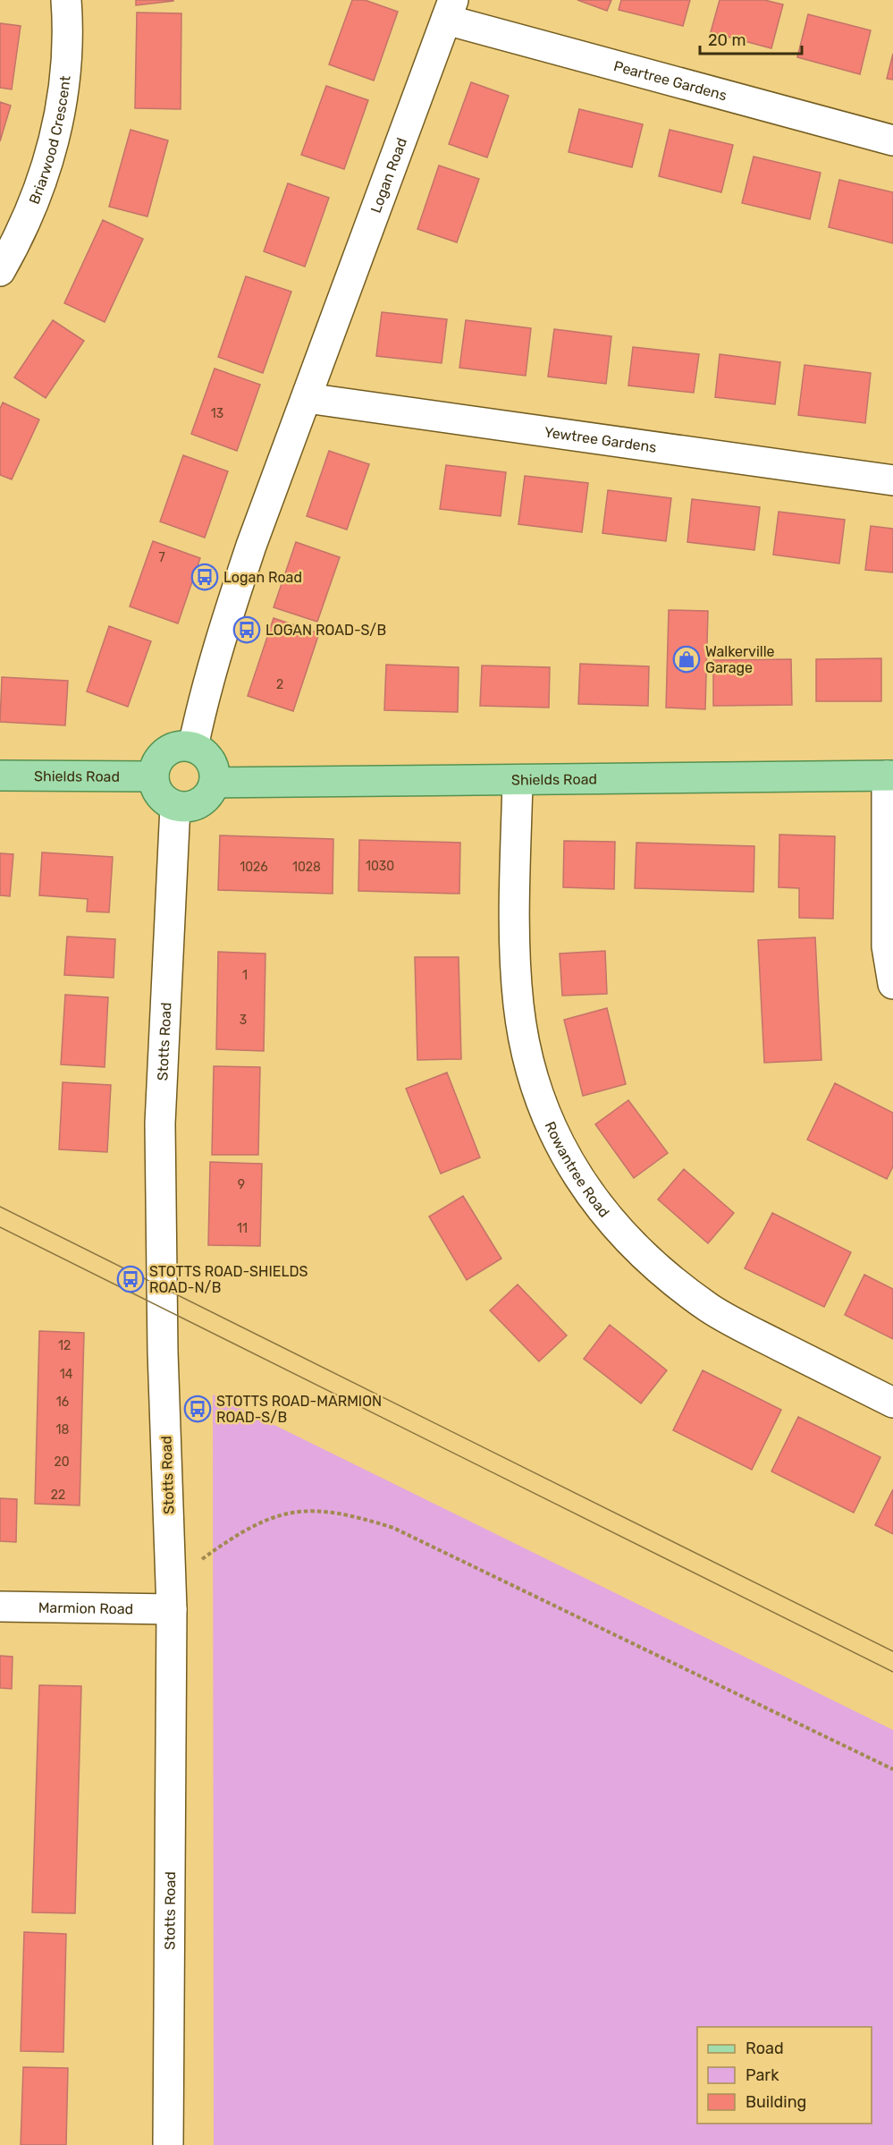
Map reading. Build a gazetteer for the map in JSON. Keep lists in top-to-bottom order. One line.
{"streets":{"main road":["Shields Road"],"street":["Peartree Gardens","Briarwood Crescent","Logan Road","Yewtree Gardens","Stotts Road","Rowantree Road","Marmion Road"]},"crossings":[["Peartree Gardens","Logan Road"],["Logan Road","Yewtree Gardens"],["Logan Road","Shields Road"],["Logan Road","Stotts Road"],["Shields Road","Stotts Road"],["Shields Road","Rowantree Road"],["Stotts Road","Marmion Road"]],"places":{"bus stop":["Logan Road","LOGAN ROAD-S/B","STOTTS ROAD-SHIELDS ROAD-N/B","STOTTS ROAD-MARMION ROAD-S/B"],"shop":["Walkerville Garage"]},"house_numbers":["13","7","2","1030","1026","1028","1","3","9","11","12","14","16","18","20","22"],"legend":["Road","Park","Building"],"scale_bar":"20 m"}
